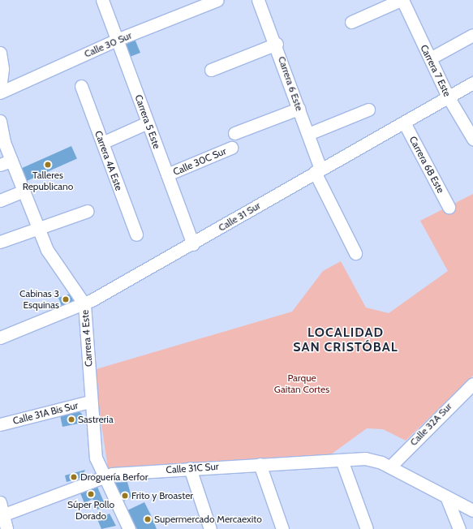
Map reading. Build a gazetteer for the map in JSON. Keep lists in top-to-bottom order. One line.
{"streets":{"street":["Calle 30 Sur","Carrera 7 Este","Carrera 6 Este","Carrera 5 Este","Carrera 4A Este","Calle 30C Sur","Carrera 6B Este","Calle 31 Sur","Carrera 4 Este","Calle 31A Bis Sur","Calle 32A Sur","Calle 31C Sur"]},"crossings":[["Calle 30 Sur","Carrera 5 Este"],["Carrera 7 Este","Calle 31 Sur"],["Carrera 6 Este","Calle 31 Sur"],["Carrera 5 Este","Calle 30C Sur"],["Carrera 5 Este","Calle 31 Sur"],["Carrera 6B Este","Calle 31 Sur"],["Calle 31 Sur","Carrera 4 Este"],["Carrera 4 Este","Calle 31A Bis Sur"],["Carrera 4 Este","Calle 31C Sur"],["Calle 32A Sur","Calle 31C Sur"]],"districts":["LOCALIDAD SAN CRISTÓBAL"],"parks":["Parque Gaitan Cortes"],"places":["Talleres Republicano","Cabinas 3 Esquinas","Sastreria","Droguería Berfor","Súper Pollo Dorado","Frito y Broaster","Supermercado Mercaexito"]}
